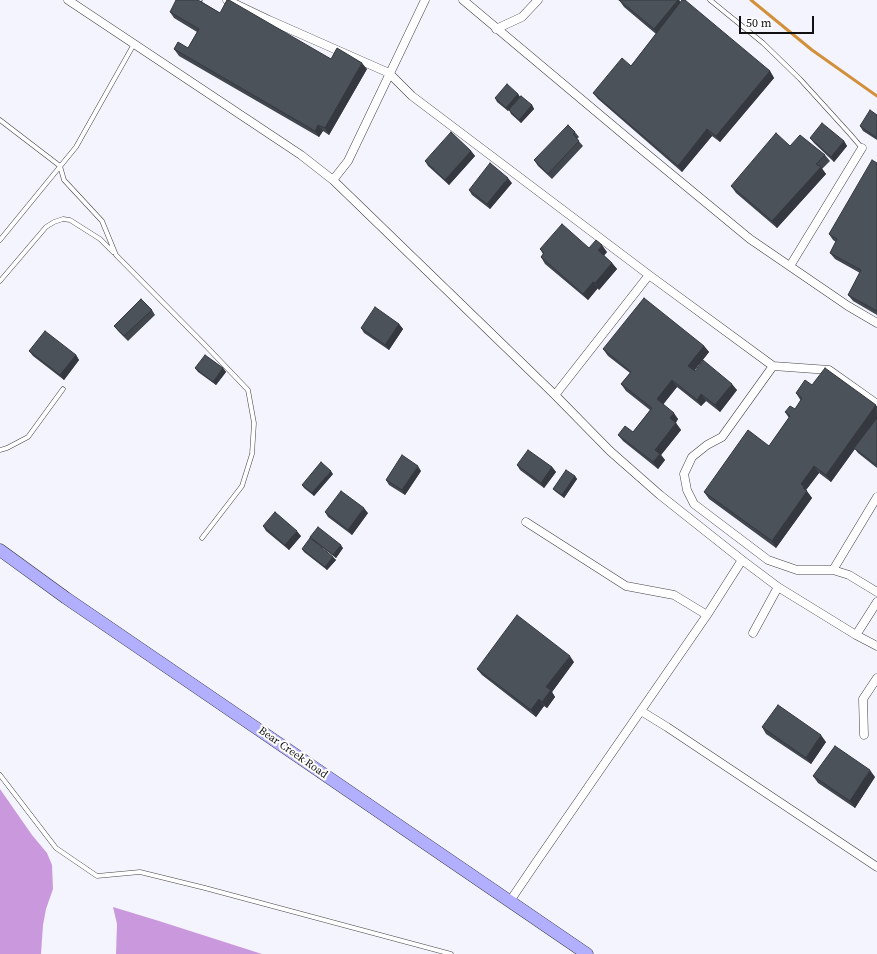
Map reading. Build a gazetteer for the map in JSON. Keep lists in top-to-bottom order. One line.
{"streets":{"street":["Bear Creek Road"]},"scale_bar":"50 m"}
